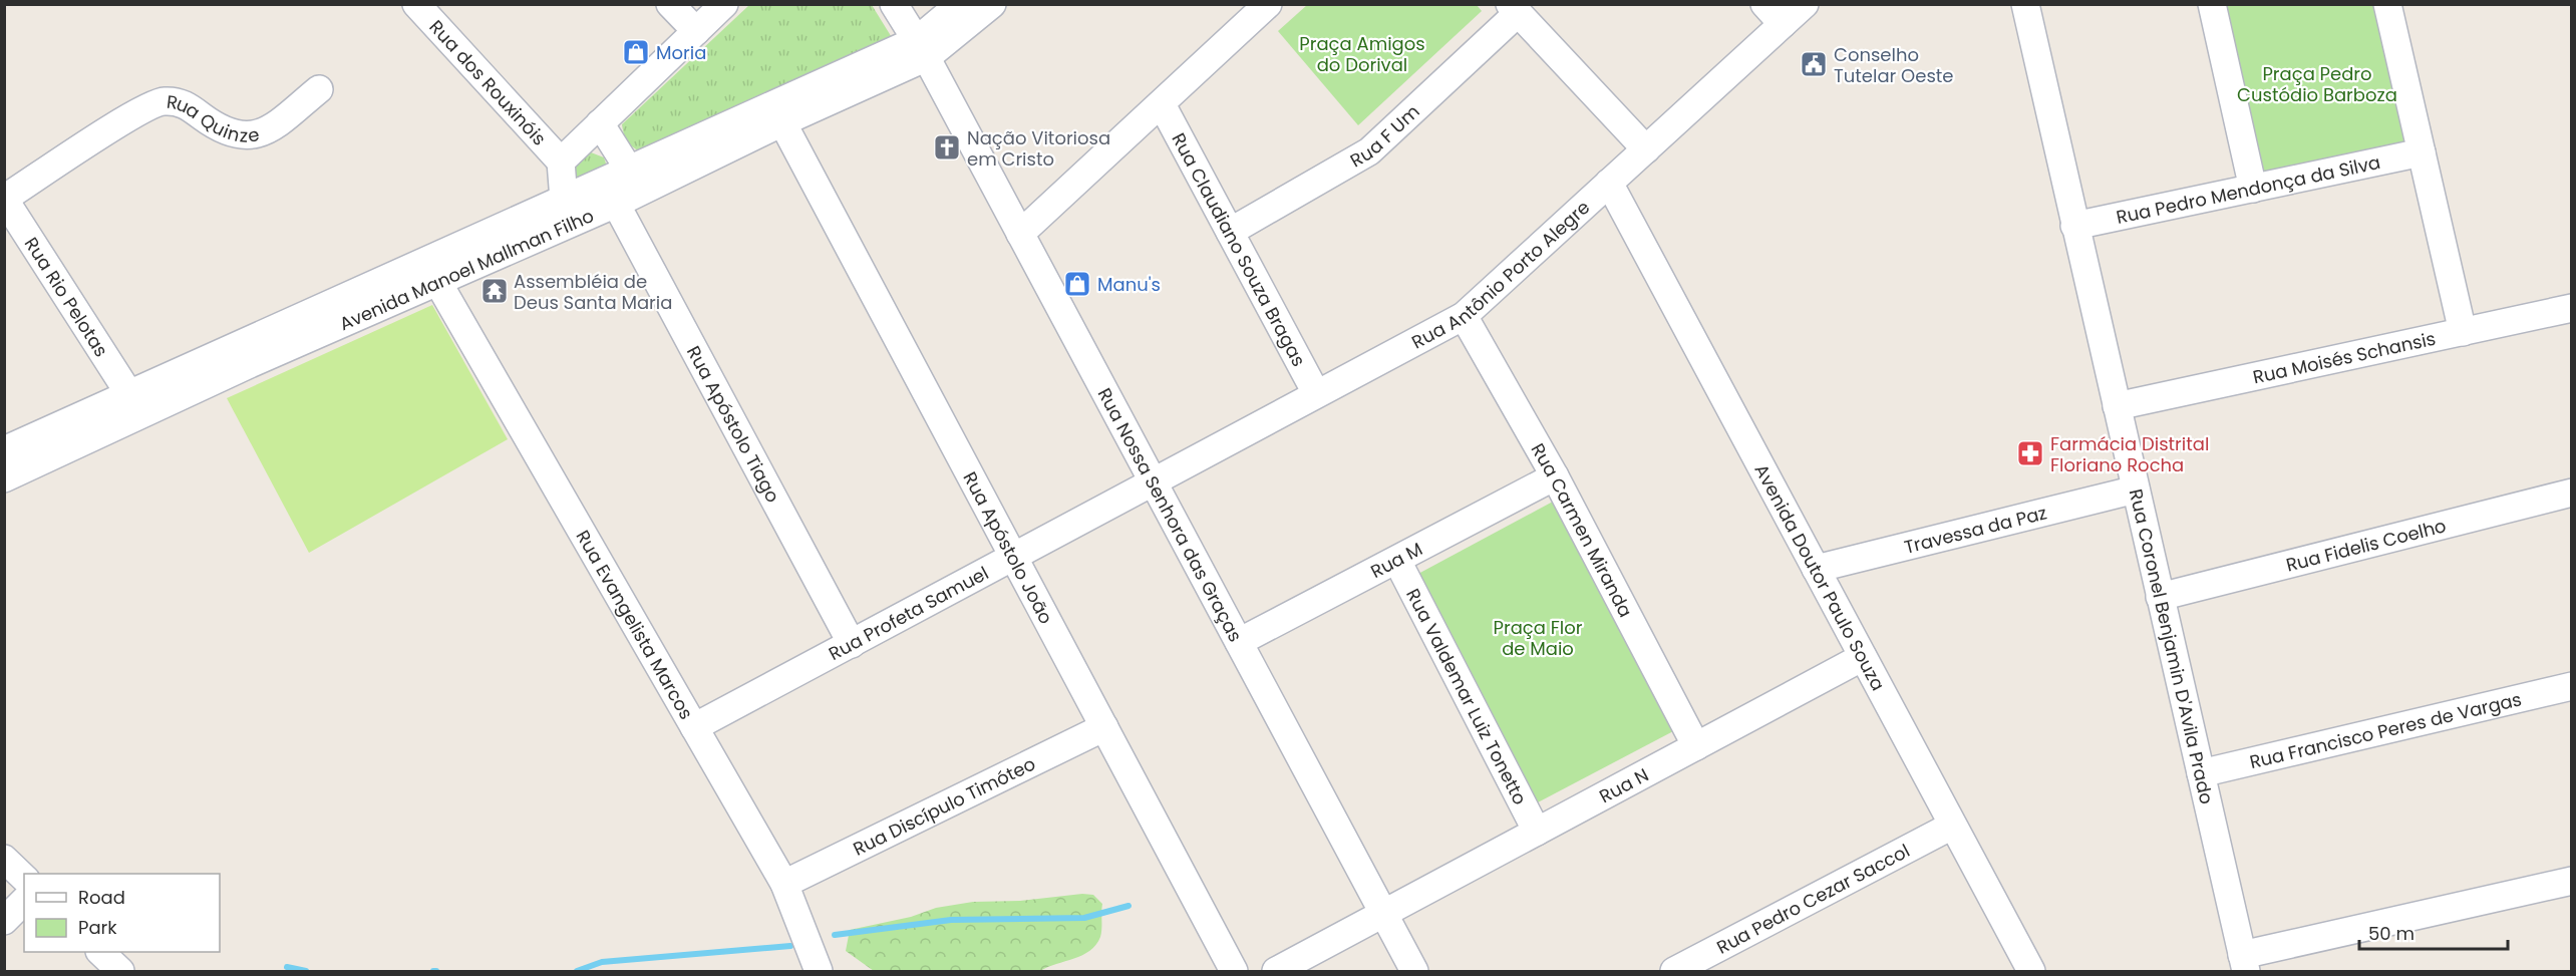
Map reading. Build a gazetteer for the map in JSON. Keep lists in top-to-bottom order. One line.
{"streets":{"street":["Rua dos Rouxinóis","Rua Quinze","Rua F Um","Rua Pedro Mendonça da Silva","Rua Claudiano Souza Bragas","Avenida Manoel Mallman Filho","Rua Antônio Porto Alegre","Rua Rio Pelotas","Rua Moisés Schansis","Rua Apóstolo Tiago","Rua Nossa Senhora das Graças","Rua Carmen Miranda","Travessa da Paz","Rua Fidelis Coelho","Rua Apóstolo João","Rua M","Avenida Doutor Paulo Souza","Rua Profeta Samuel","Rua Evangelista Marcos","Rua Coronel Benjamin D'Avila Prado","Rua Valdemar Luiz Tonetto","Rua Francisco Peres de Vargas","Rua N","Rua Discípulo Timóteo","Rua Pedro Cezar Saccol"]},"crossings":[["Rua Quinze","Rua Rio Pelotas"],["Rua F Um","Rua Claudiano Souza Bragas"],["Rua Pedro Mendonça da Silva","Rua Coronel Benjamin D'Avila Prado"],["Rua Claudiano Souza Bragas","Rua Antônio Porto Alegre"],["Avenida Manoel Mallman Filho","Rua Rio Pelotas"],["Avenida Manoel Mallman Filho","Rua Apóstolo Tiago"],["Avenida Manoel Mallman Filho","Rua Nossa Senhora das Graças"],["Avenida Manoel Mallman Filho","Rua Apóstolo João"],["Avenida Manoel Mallman Filho","Rua Evangelista Marcos"],["Rua Antônio Porto Alegre","Rua Nossa Senhora das Graças"],["Rua Antônio Porto Alegre","Rua Carmen Miranda"],["Rua Antônio Porto Alegre","Avenida Doutor Paulo Souza"],["Rua Antônio Porto Alegre","Rua Profeta Samuel"],["Rua Moisés Schansis","Rua Coronel Benjamin D'Avila Prado"],["Rua Apóstolo Tiago","Rua Profeta Samuel"],["Rua Nossa Senhora das Graças","Rua M"],["Rua Nossa Senhora das Graças","Rua Profeta Samuel"],["Rua Nossa Senhora das Graças","Rua N"],["Rua Carmen Miranda","Rua M"],["Rua Carmen Miranda","Rua N"],["Travessa da Paz","Avenida Doutor Paulo Souza"],["Travessa da Paz","Rua Coronel Benjamin D'Avila Prado"],["Rua Fidelis Coelho","Rua Coronel Benjamin D'Avila Prado"],["Rua Apóstolo João","Rua Profeta Samuel"],["Rua Apóstolo João","Rua Discípulo Timóteo"],["Rua M","Rua Valdemar Luiz Tonetto"],["Avenida Doutor Paulo Souza","Rua N"],["Avenida Doutor Paulo Souza","Rua Pedro Cezar Saccol"],["Rua Profeta Samuel","Rua Evangelista Marcos"],["Rua Evangelista Marcos","Rua Discípulo Timóteo"],["Rua Coronel Benjamin D'Avila Prado","Rua Francisco Peres de Vargas"],["Rua Valdemar Luiz Tonetto","Rua N"]],"parks":["Praça Amigos do Dorival","Praça Pedro Custódio Barboza","Praça Flor de Maio"],"places":{"shop":["Moria","Manu's"],"public building":["Conselho Tutelar Oeste"],"church":["Nação Vitoriosa em Cristo"],"temple":["Assembléia de Deus Santa Maria"],"pharmacy":["Farmácia Distrital Floriano Rocha"]},"legend":["Road","Park"],"scale_bar":"50 m"}
